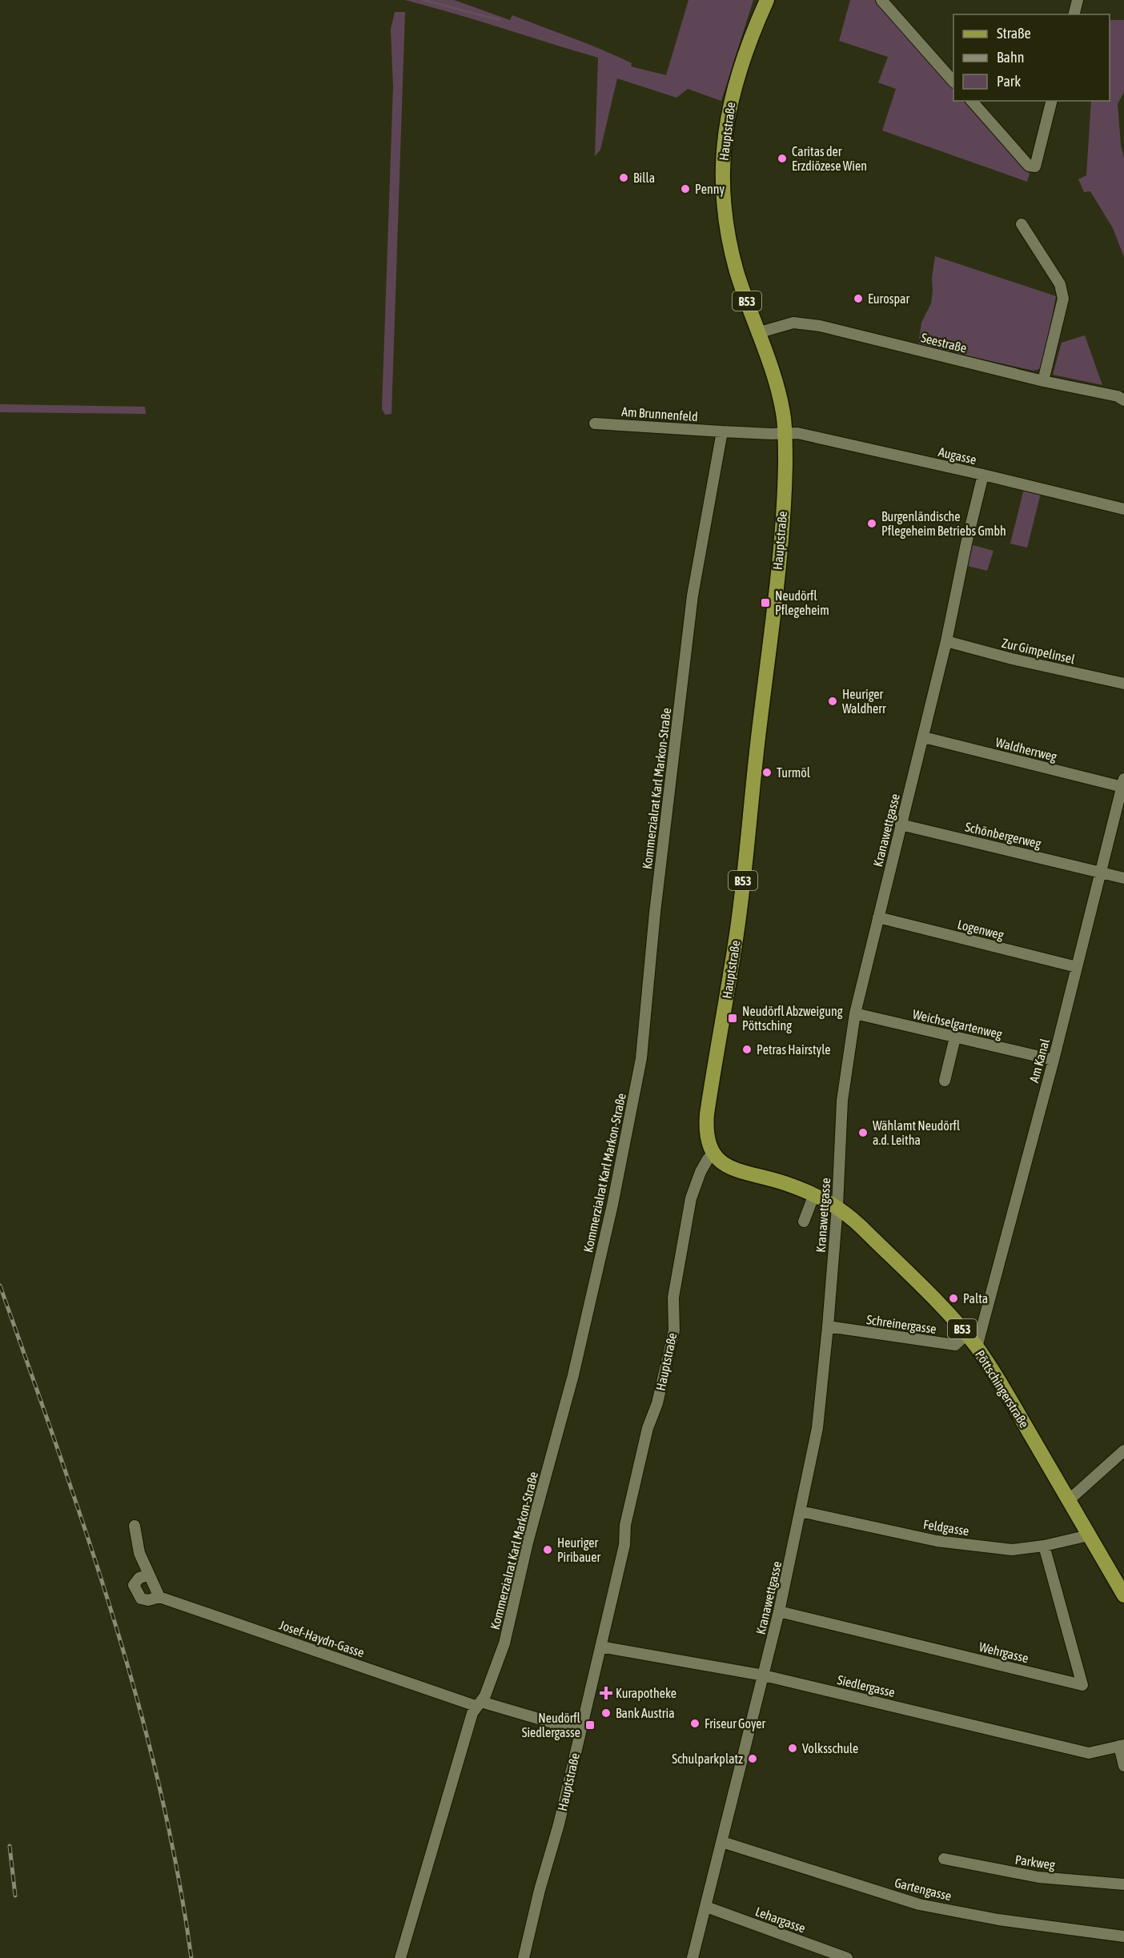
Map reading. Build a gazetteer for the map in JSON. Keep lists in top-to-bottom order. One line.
{"streets":{"main road":["Hauptstraße","B53","Pöttschingerstraße"],"street":["Seestraße","Am Brunnenfeld","Augasse","Zur Gimpelinsel","Waldherrweg","Kommerzialrat Karl Markon-Straße","Kranawettgasse","Schönbergerweg","Logenweg","Weichselgartenweg","Am Kanal","Schreinergasse","Feldgasse","Josef-Haydn-Gasse","Wehrgasse","Siedlergasse","Parkweg","Gartengasse","Lehargasse"]},"crossings":[["Hauptstraße","Seestraße"],["Hauptstraße","Augasse"],["Hauptstraße","Pöttschingerstraße"],["Hauptstraße","Josef-Haydn-Gasse"],["Hauptstraße","Siedlergasse"],["Am Brunnenfeld","Kommerzialrat Karl Markon-Straße"],["Augasse","Kranawettgasse"],["Zur Gimpelinsel","Kranawettgasse"],["Waldherrweg","Kranawettgasse"],["Waldherrweg","Am Kanal"],["Kommerzialrat Karl Markon-Straße","Josef-Haydn-Gasse"],["Kranawettgasse","Schönbergerweg"],["Kranawettgasse","Logenweg"],["Kranawettgasse","Weichselgartenweg"],["Kranawettgasse","Schreinergasse"],["Kranawettgasse","Pöttschingerstraße"],["Kranawettgasse","Feldgasse"],["Kranawettgasse","Wehrgasse"],["Kranawettgasse","Siedlergasse"],["Kranawettgasse","Gartengasse"],["Kranawettgasse","Lehargasse"],["Schönbergerweg","Am Kanal"],["Logenweg","Am Kanal"],["Weichselgartenweg","Am Kanal"],["Am Kanal","Pöttschingerstraße"],["Schreinergasse","Pöttschingerstraße"],["Pöttschingerstraße","Feldgasse"],["Feldgasse","Wehrgasse"]],"places":{"other":["Caritas der Erzdiözese Wien","Billa","Penny","Eurospar","Burgenländische Pflegeheim Betriebs Gmbh","Heuriger Waldherr","Turmöl","Petras Hairstyle","Wählamt Neudörfl a.d. Leitha","Palta","Heuriger Piribauer","Bank Austria","Friseur Goyer","Volksschule","Schulparkplatz"],"transit":["Neudörfl Pflegeheim","Neudörfl Abzweigung Pöttsching","Neudörfl Siedlergasse"],"health":["Kurapotheke"]},"legend":["Straße","Bahn","Park"]}
